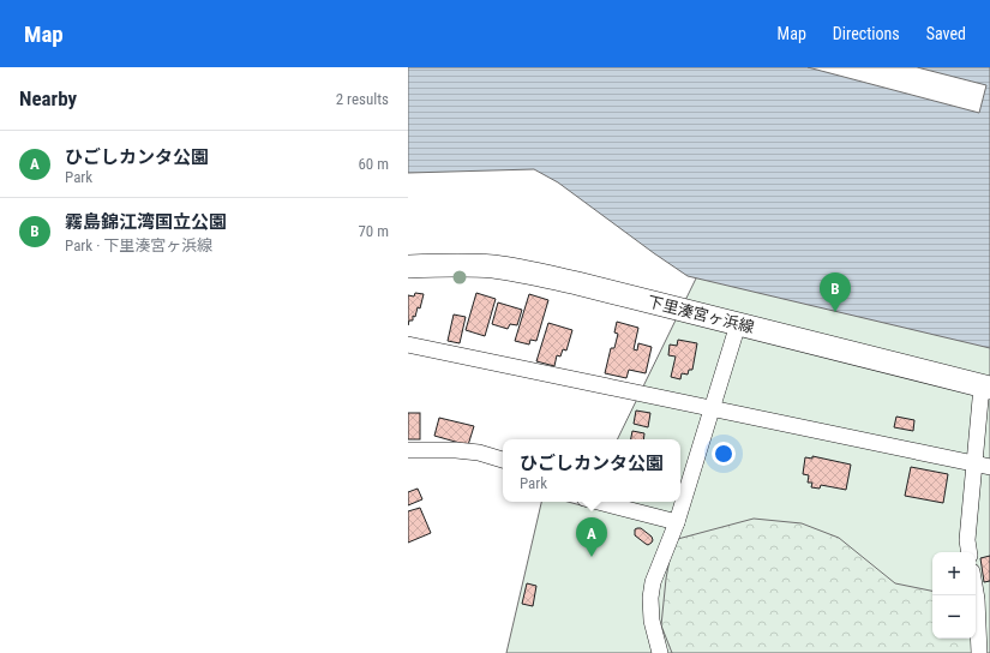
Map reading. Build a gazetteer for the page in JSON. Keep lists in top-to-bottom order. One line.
{"streets":{"main road":["下里湊宮ヶ浜線"]},"page":{"header":"Map","nav":["Map","Directions","Saved"],"heading":["Nearby","2 results"],"list":[{"mark":"A","name":"ひごしカンタ公園","note":"Park","value":"60 m"},{"mark":"B","name":"霧島錦江湾国立公園","note":"Park · 下里湊宮ヶ浜線","value":"70 m"}],"pins":["B","A"],"popup":["ひごしカンタ公園","Park"],"map_buttons":["+","−"]}}
